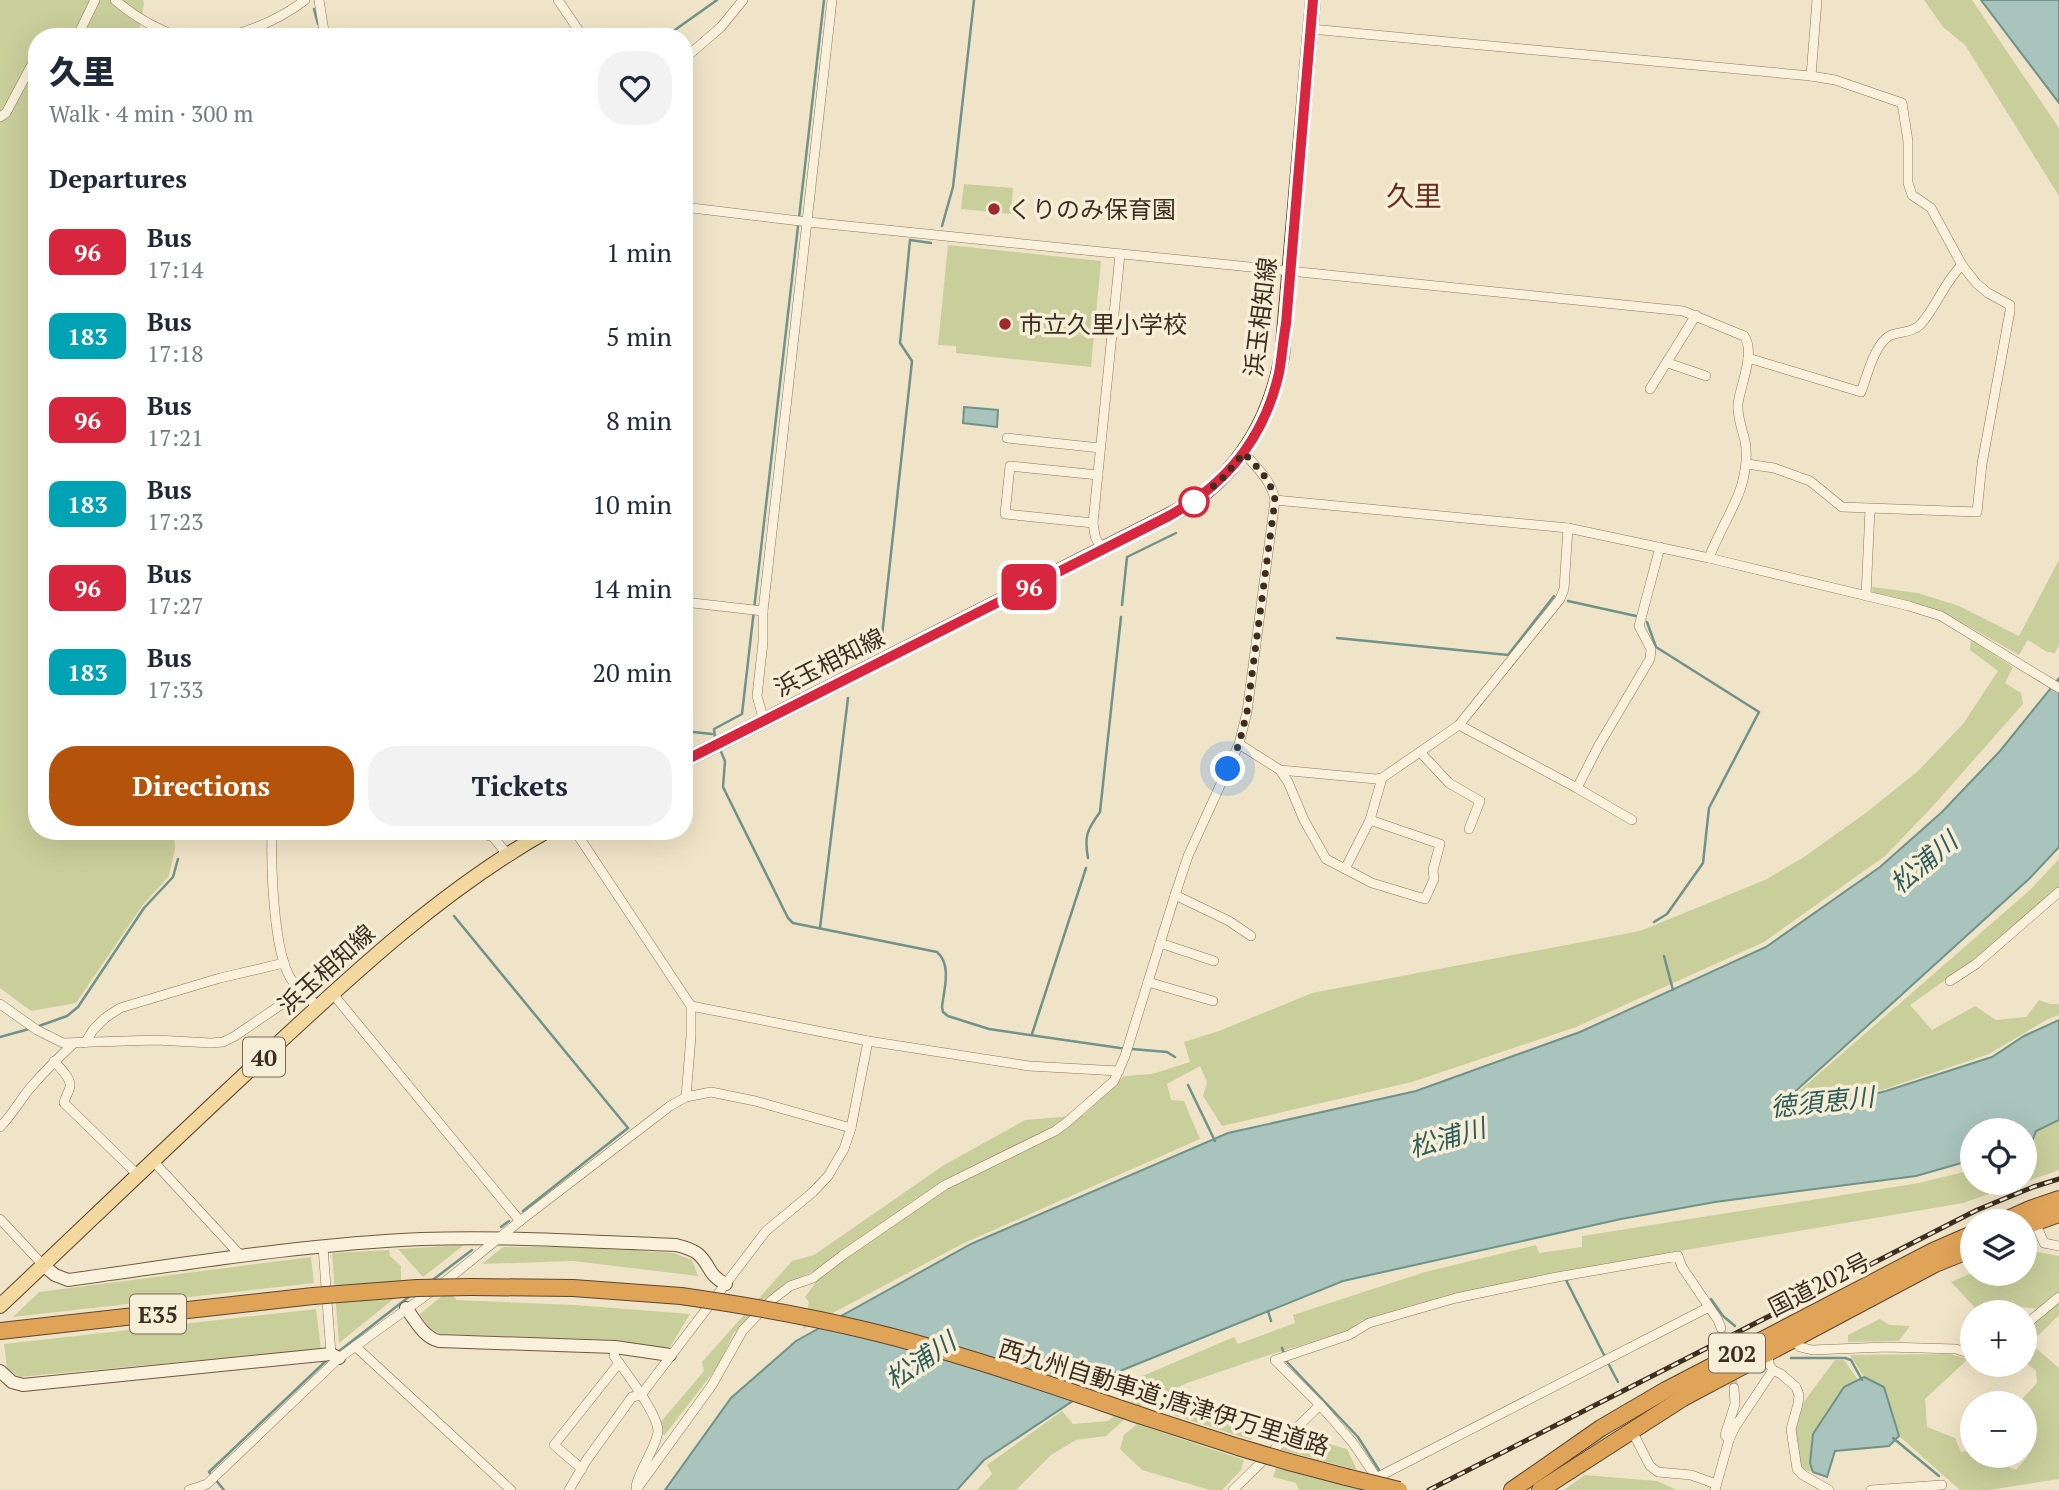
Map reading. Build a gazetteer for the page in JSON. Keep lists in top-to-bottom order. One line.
{"streets":{"highway":["国道202号","E35","202","西九州自動車道;唐津伊万里道路"],"main road":["浜玉相知線","40"]},"districts":["久里"],"water":["松浦川","徳須恵川"],"places":["くりのみ保育園","市立久里小学校"],"lines":["bus line 96"],"page":{"on_map":"96","heading":[["久里","Walk · 4 min · 300 m"],"Departures"],"list":[{"mark":"96","name":"Bus","note":"17:14","value":"1 min"},{"mark":"183","name":"Bus","note":"17:18","value":"5 min"},{"mark":"96","name":"Bus","note":"17:21","value":"8 min"},{"mark":"183","name":"Bus","note":"17:23","value":"10 min"},{"mark":"96","name":"Bus","note":"17:27","value":"14 min"},{"mark":"183","name":"Bus","note":"17:33","value":"20 min"}],"buttons":["Directions","Tickets"],"map_buttons":["+","−"]}}
